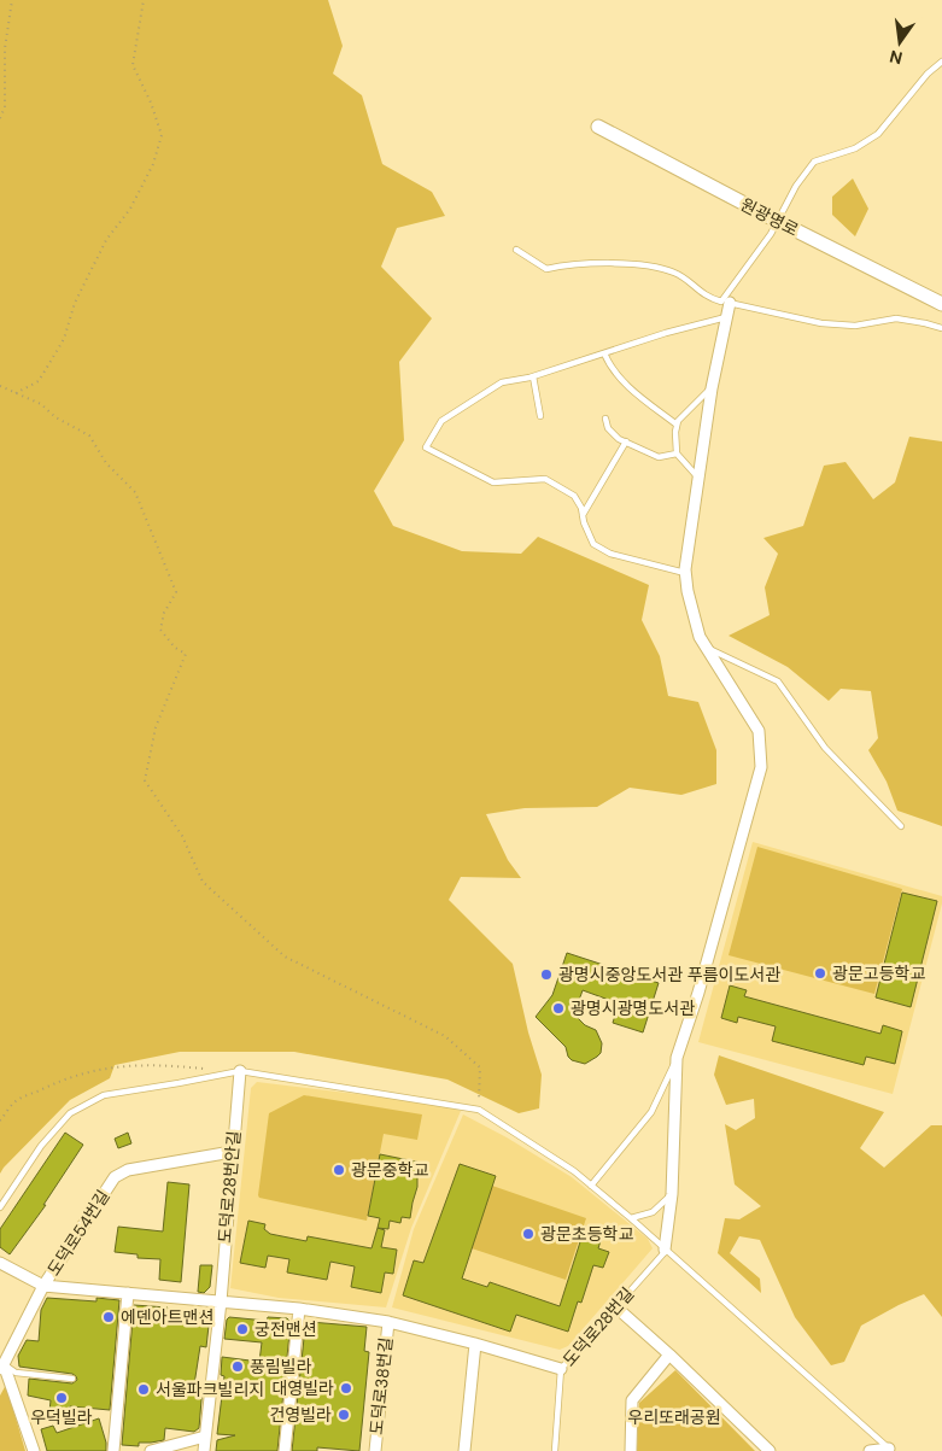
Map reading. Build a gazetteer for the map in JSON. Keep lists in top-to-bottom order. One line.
{"streets":{"street":["원광명로","도덕로28번안길","도덕로54번길","도덕로38번길"],"lane":["도덕로28번길"]},"crossings":[["도덕로28번안길","도덕로54번길"]],"parks":["우리또래공원"],"places":["광문고등학교","광명시중앙도서관 푸름이도서관","광명시광명도서관","광문중학교","광문초등학교","에덴아트맨션","궁전맨션","풍림빌라","대영빌라","서울파크빌리지","우덕빌라","건영빌라"],"north":"bottom"}
